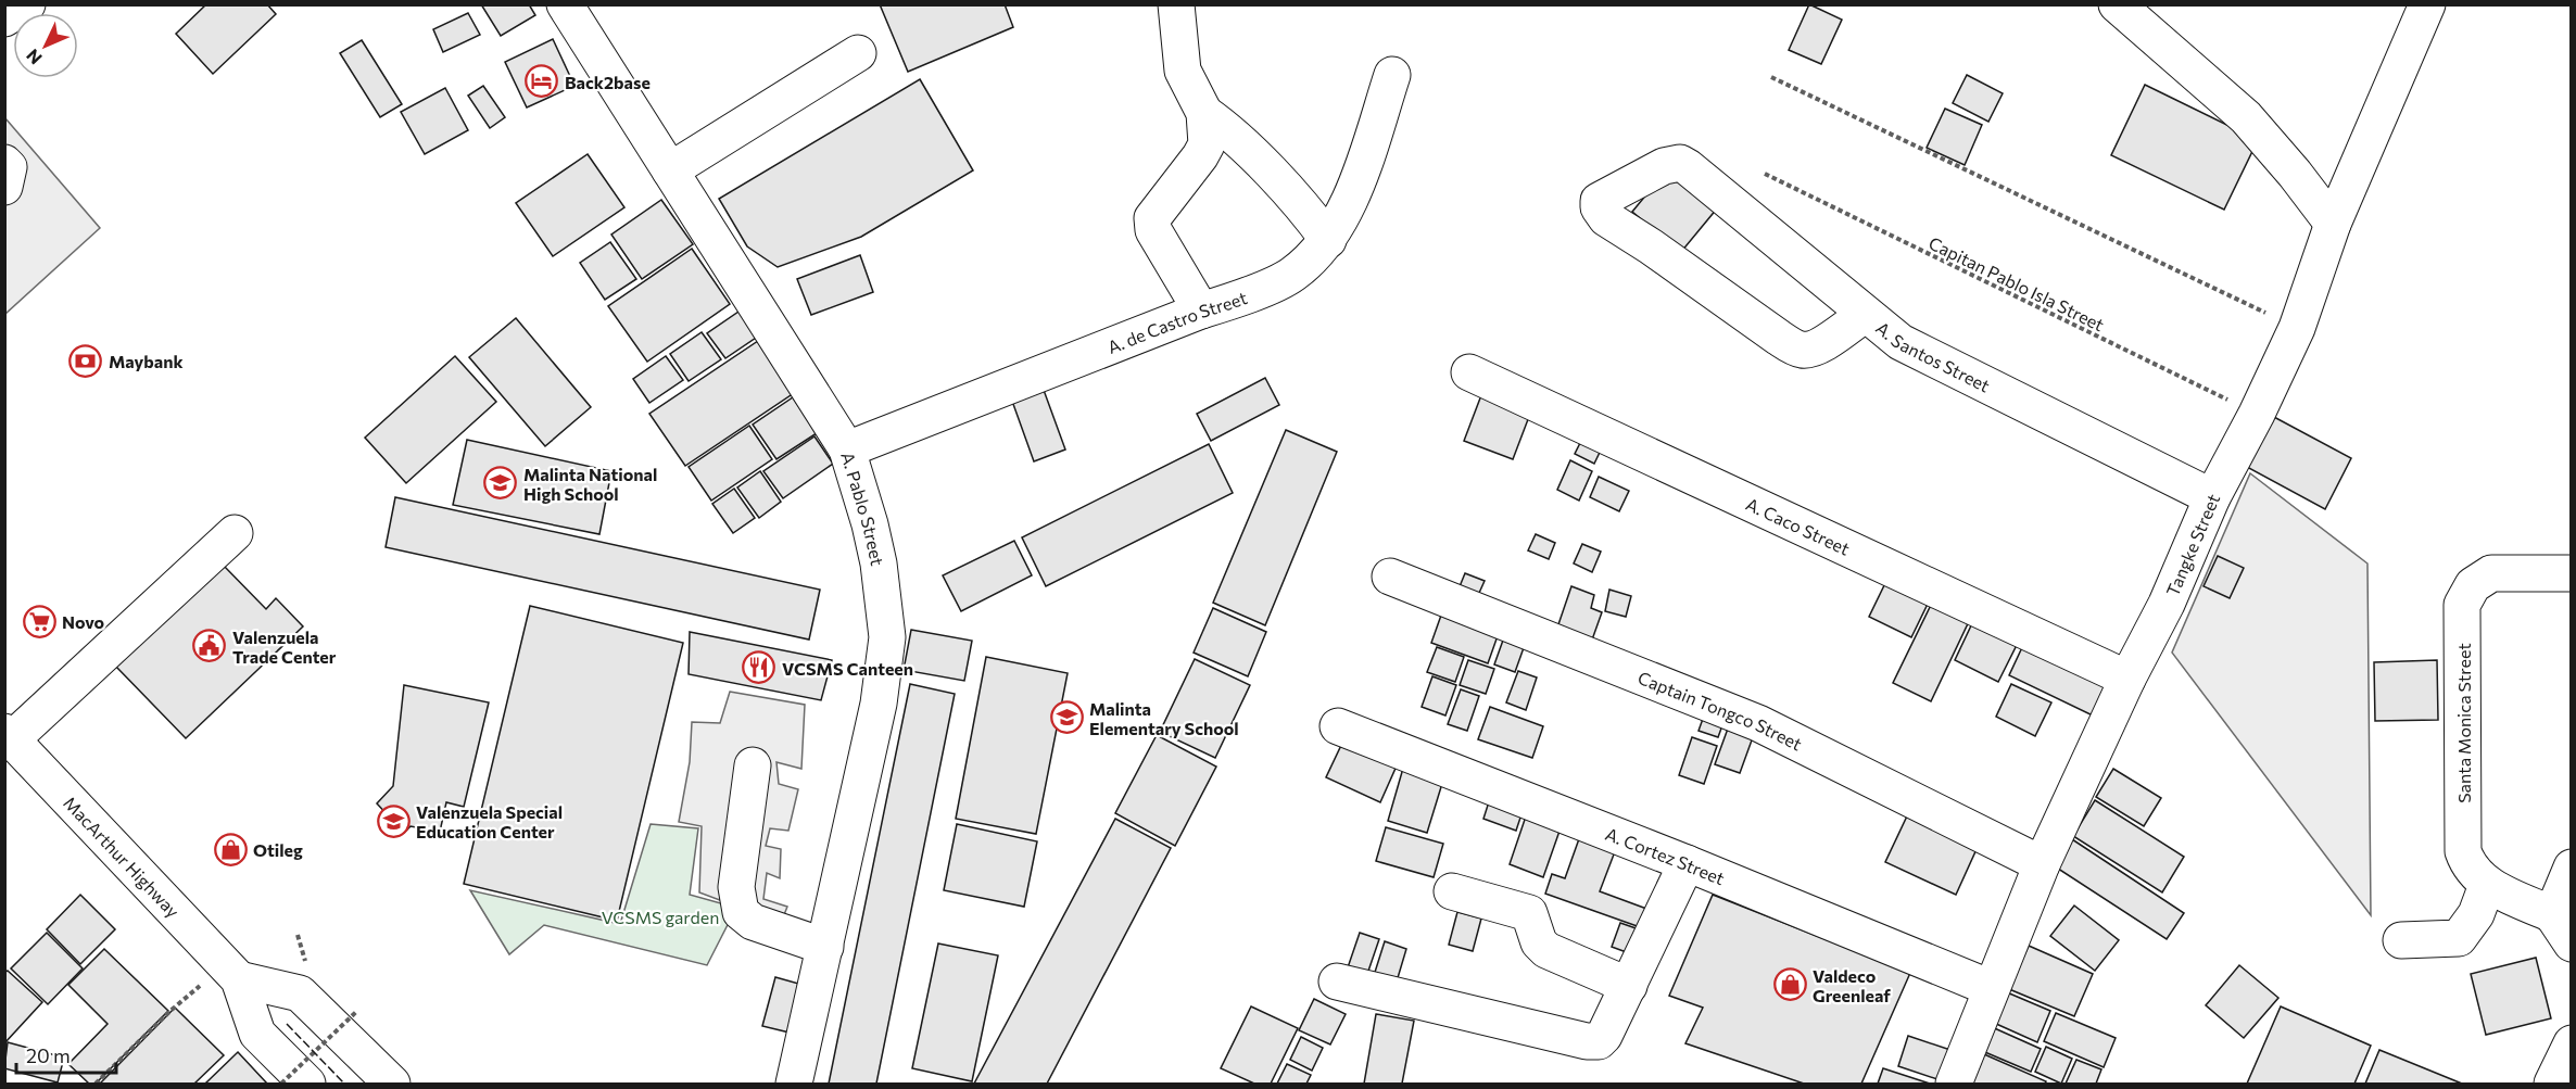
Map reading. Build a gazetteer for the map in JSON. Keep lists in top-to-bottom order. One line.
{"streets":{"main road":["A. de Castro Street","A. Santos Street","A. Pablo Street","A. Caco Street","Tangke Street","Captain Tongco Street","Santa Monica Street","MacArthur Highway","A. Cortez Street"],"path":["Capitan Pablo Isla Street"]},"crossings":[["Capitan Pablo Isla Street","Tangke Street"],["A. de Castro Street","A. Pablo Street"],["A. Santos Street","Tangke Street"],["A. Caco Street","Tangke Street"],["Tangke Street","Captain Tongco Street"],["Tangke Street","A. Cortez Street"]],"parks":["VCSMS garden"],"places":{"hotel":["Back2base"],"bank":["Maybank"],"school or university":["Malinta National High School","Malinta Elementary School","Valenzuela Special Education Center"],"supermarket":["Novo"],"public building":["Valenzuela Trade Center"],"restaurant":["VCSMS Canteen"],"shop":["Otileg","Valdeco Greenleaf"]},"scale_bar":"20 m","north":"bottom left"}
